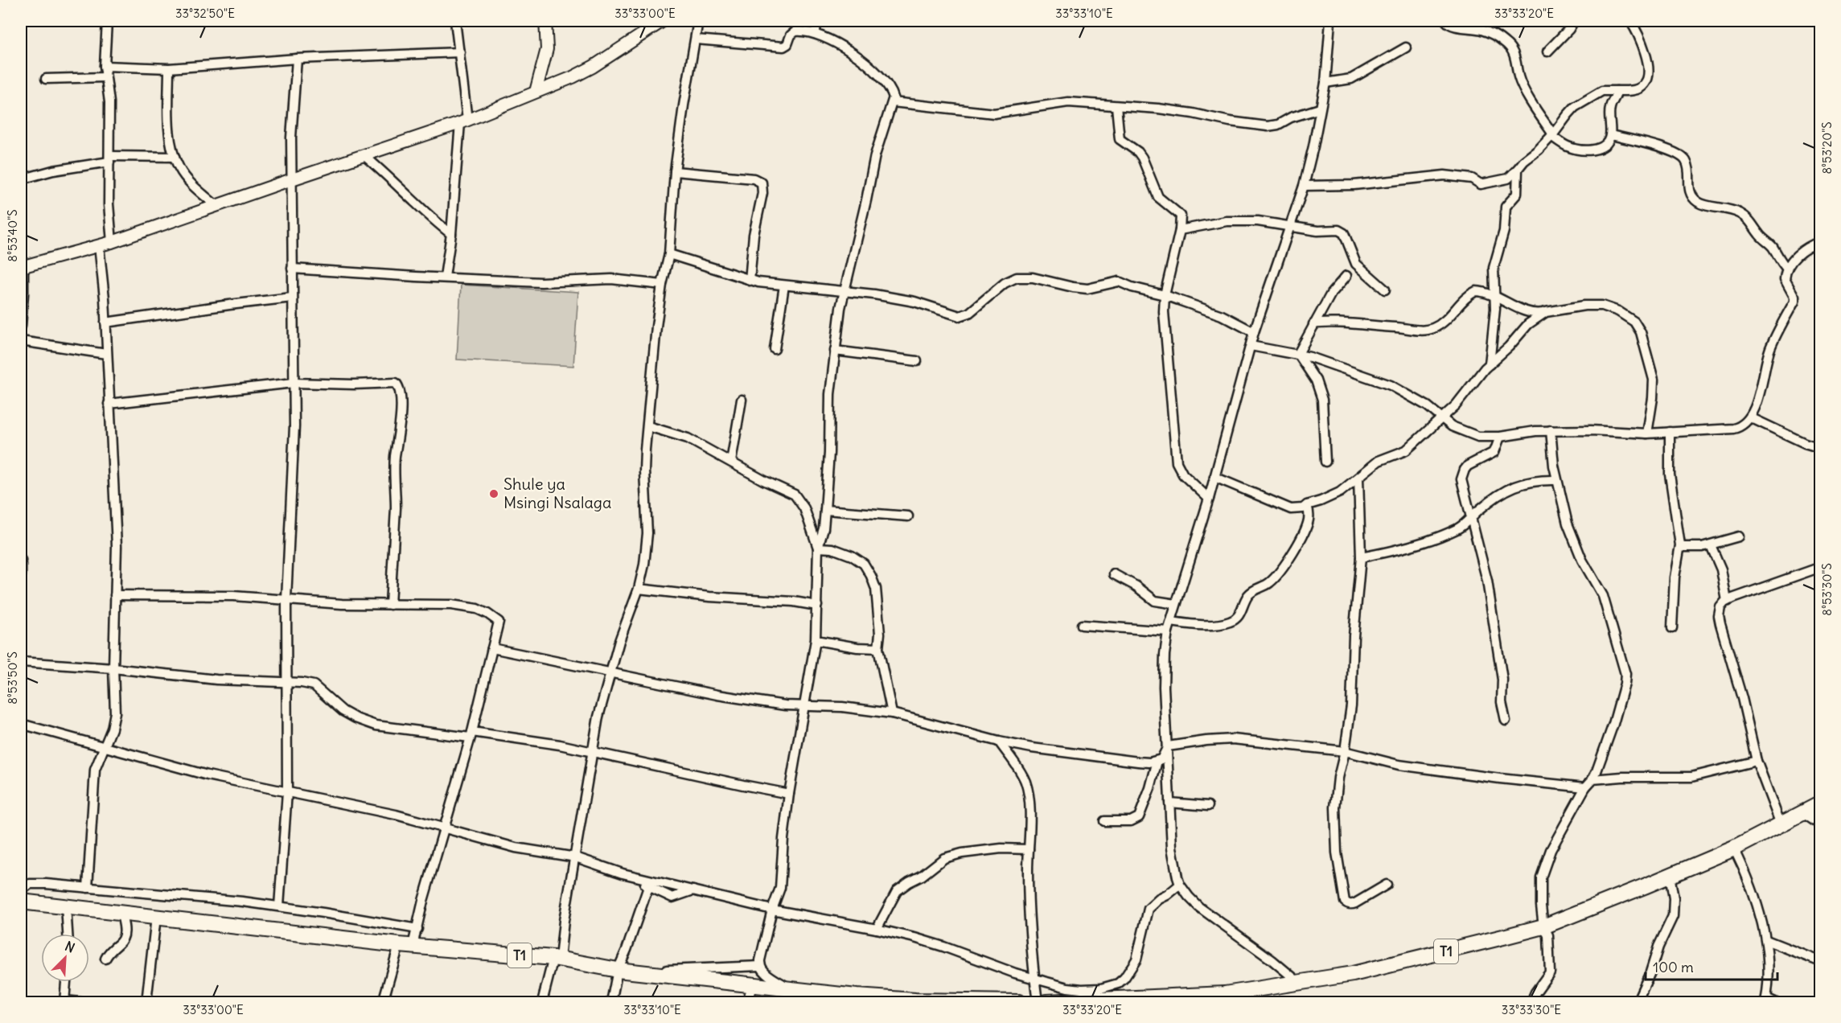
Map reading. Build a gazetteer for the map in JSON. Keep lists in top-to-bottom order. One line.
{"streets":{"highway":["T1"]},"places":["Shule ya Msingi Nsalaga"],"scale_bar":"100 m","north":"top right","coordinates":["33°32'50\"E","33°33'00\"E","33°33'10\"E","33°33'20\"E","8°53'20\"S","8°53'40\"S","8°53'30\"S","8°53'50\"S","33°33'30\"E"]}
